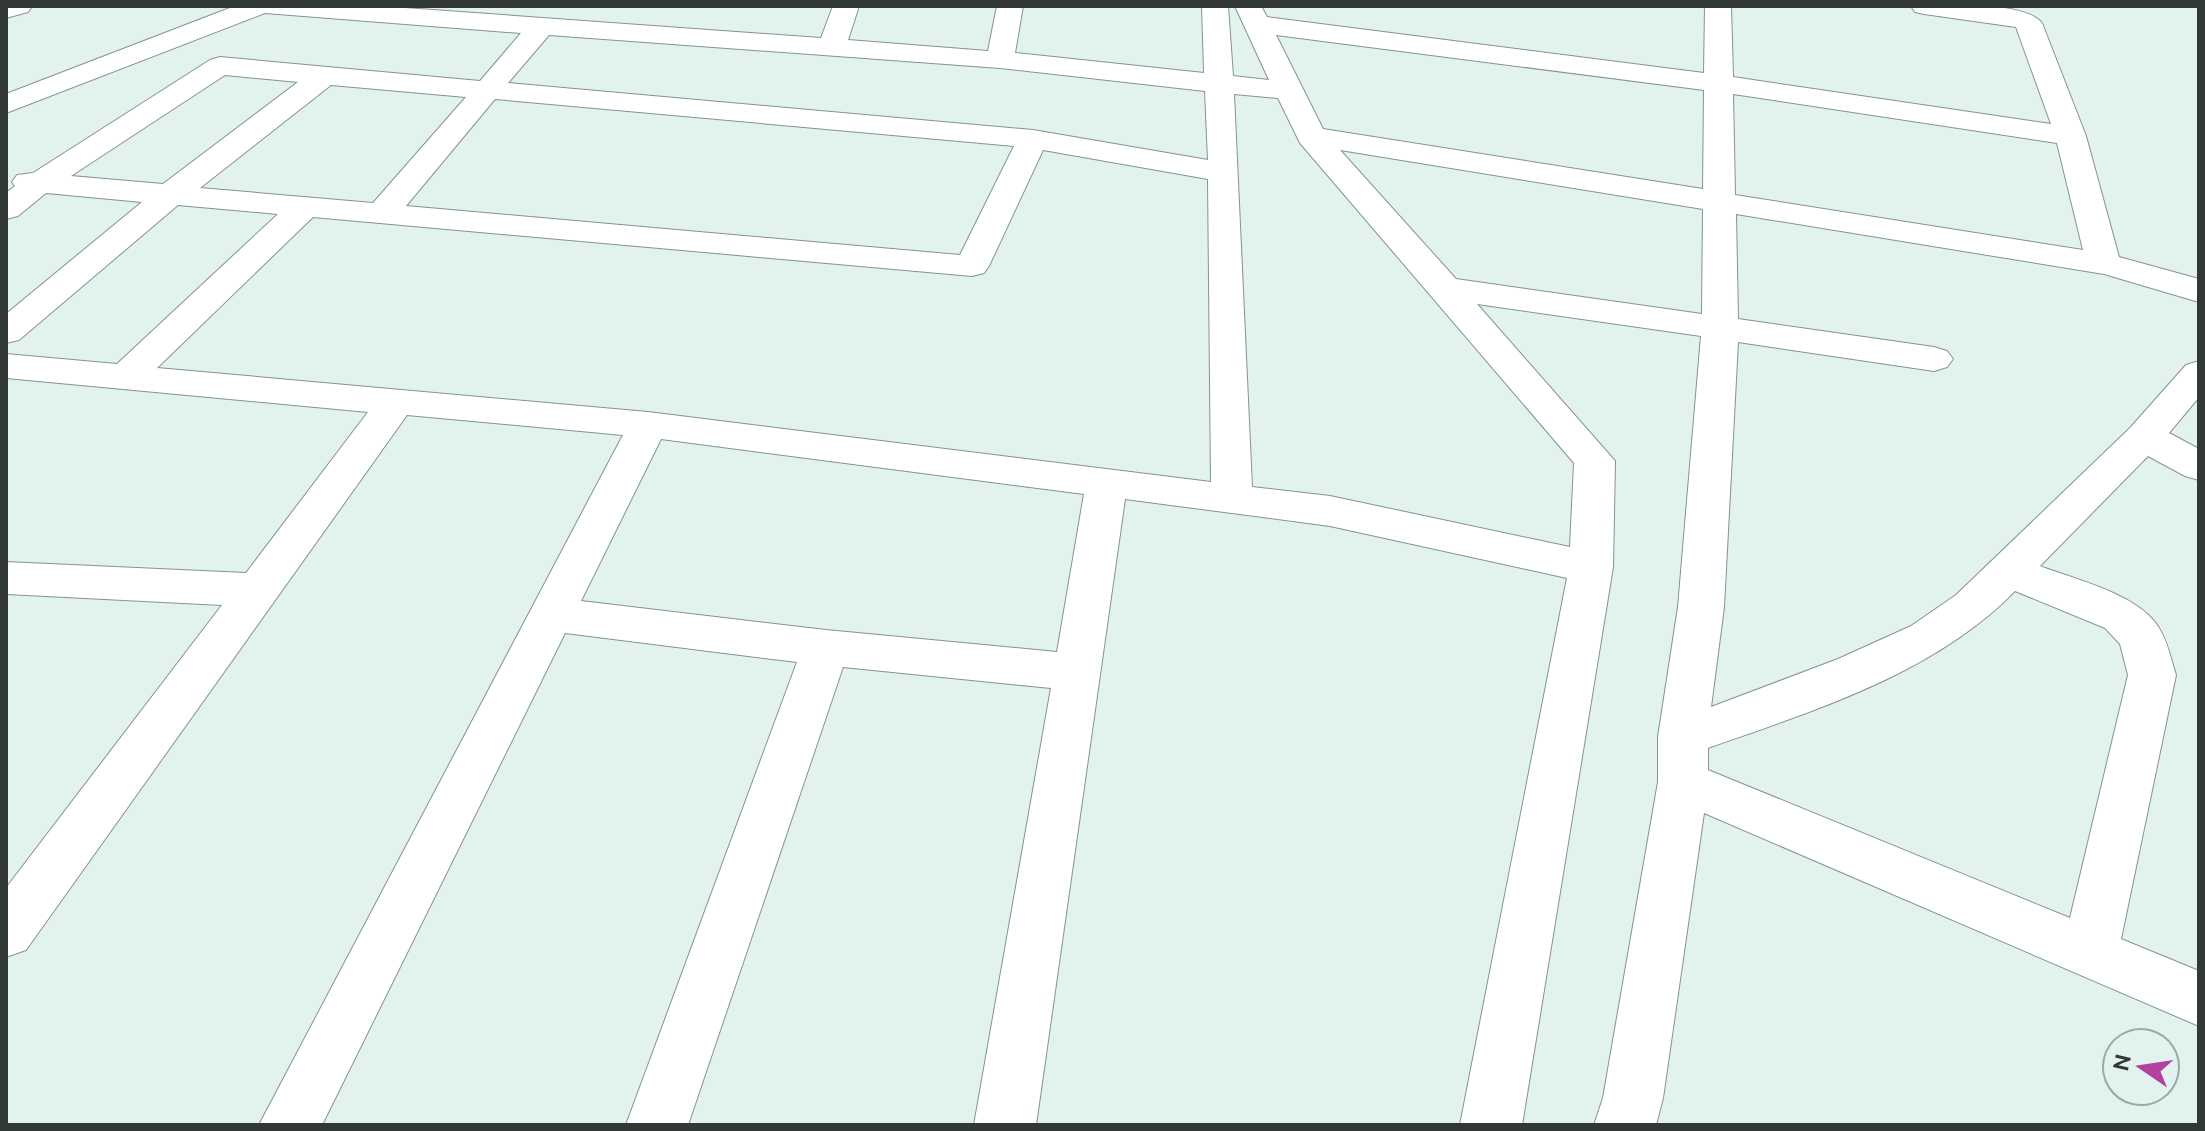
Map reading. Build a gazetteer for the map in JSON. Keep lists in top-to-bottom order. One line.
{"north":"left"}
